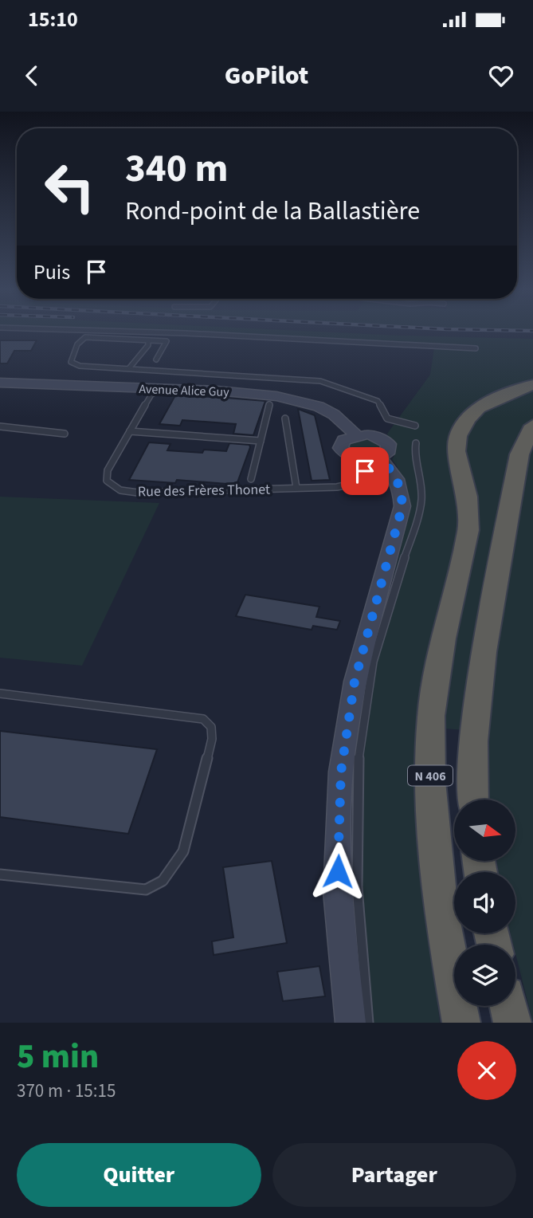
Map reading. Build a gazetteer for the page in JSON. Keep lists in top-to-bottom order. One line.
{"streets":{"highway":["N 406"],"main road":["Avenue Alice Guy"],"lane":["Rue des Frères Thonet"]},"crossings":[["Avenue Alice Guy","Rue des Frères Thonet"]],"north":"right","page":{"status":"15:10","header":"GoPilot","turn":["340 m","Rond-point de la Ballastière"],"then":"Puis","heading":["5 min","370 m · 15:15"],"buttons":["Quitter","Partager"]}}
